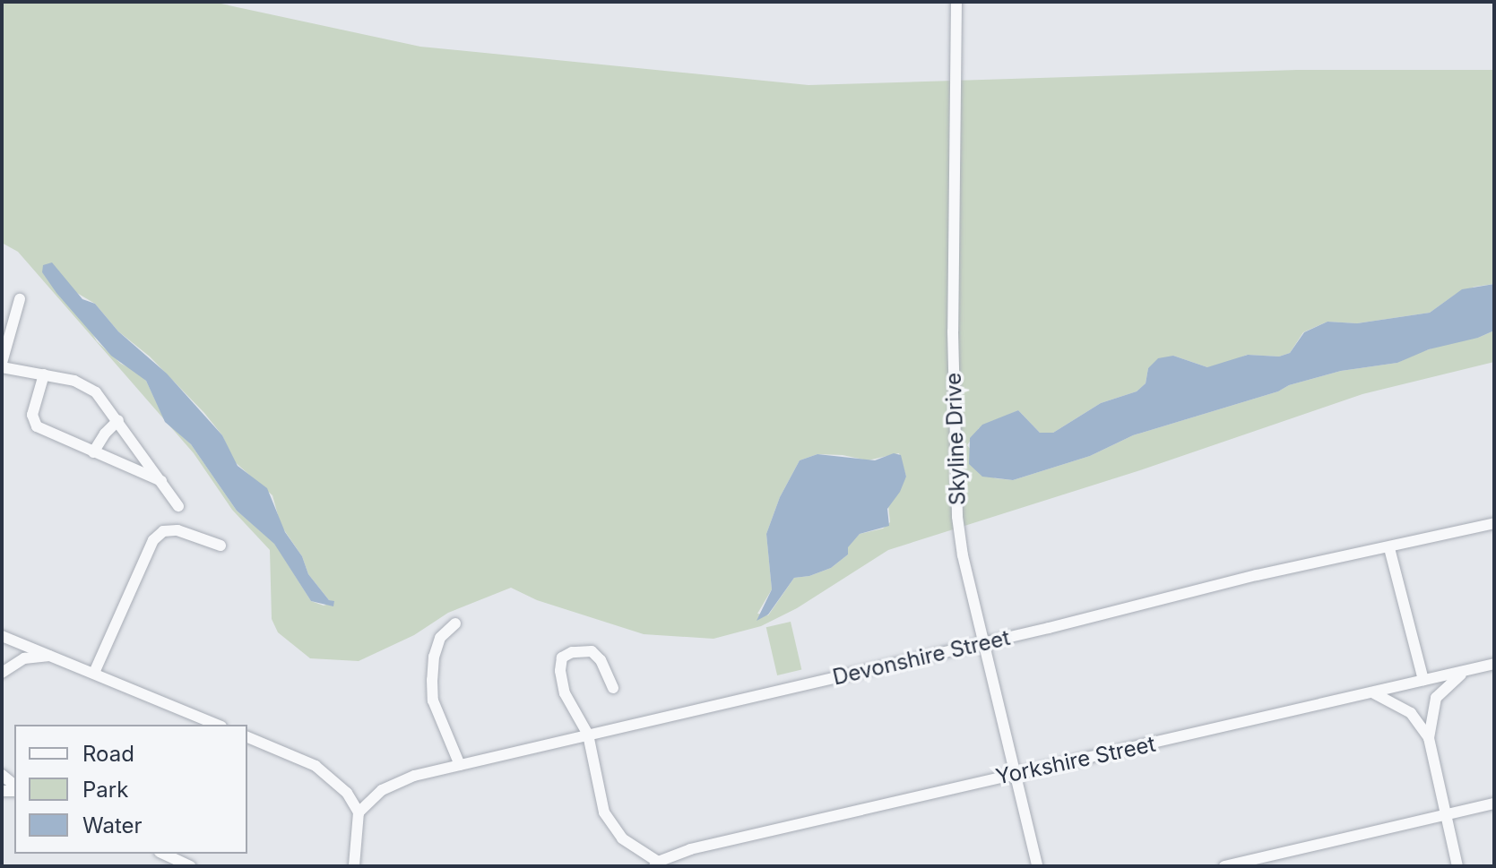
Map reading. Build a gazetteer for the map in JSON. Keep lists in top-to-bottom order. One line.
{"streets":{"street":["Skyline Drive","Devonshire Street","Yorkshire Street"]},"crossings":[["Skyline Drive","Devonshire Street"],["Skyline Drive","Yorkshire Street"]],"legend":["Road","Park","Water"]}
